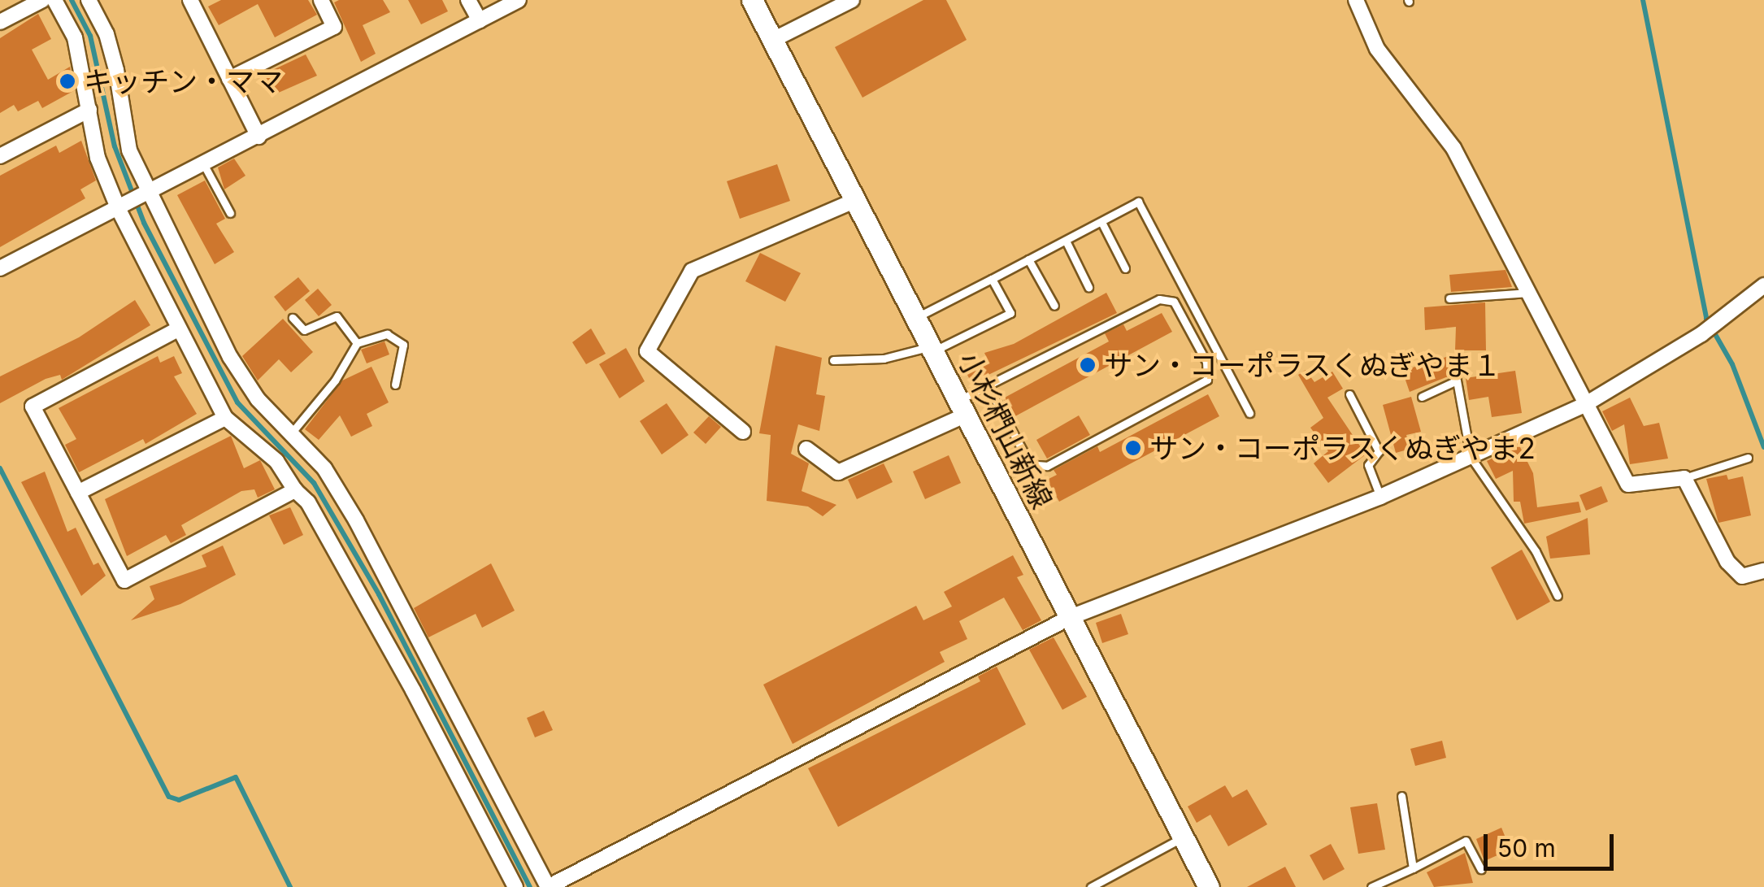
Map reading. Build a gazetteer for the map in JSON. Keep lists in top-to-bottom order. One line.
{"streets":{"main road":["小杉椚山新線"]},"places":["キッチン・ママ","サン・コーポラスくぬぎやま１","サン・コーポラスくぬぎやま2"],"scale_bar":"50 m"}
